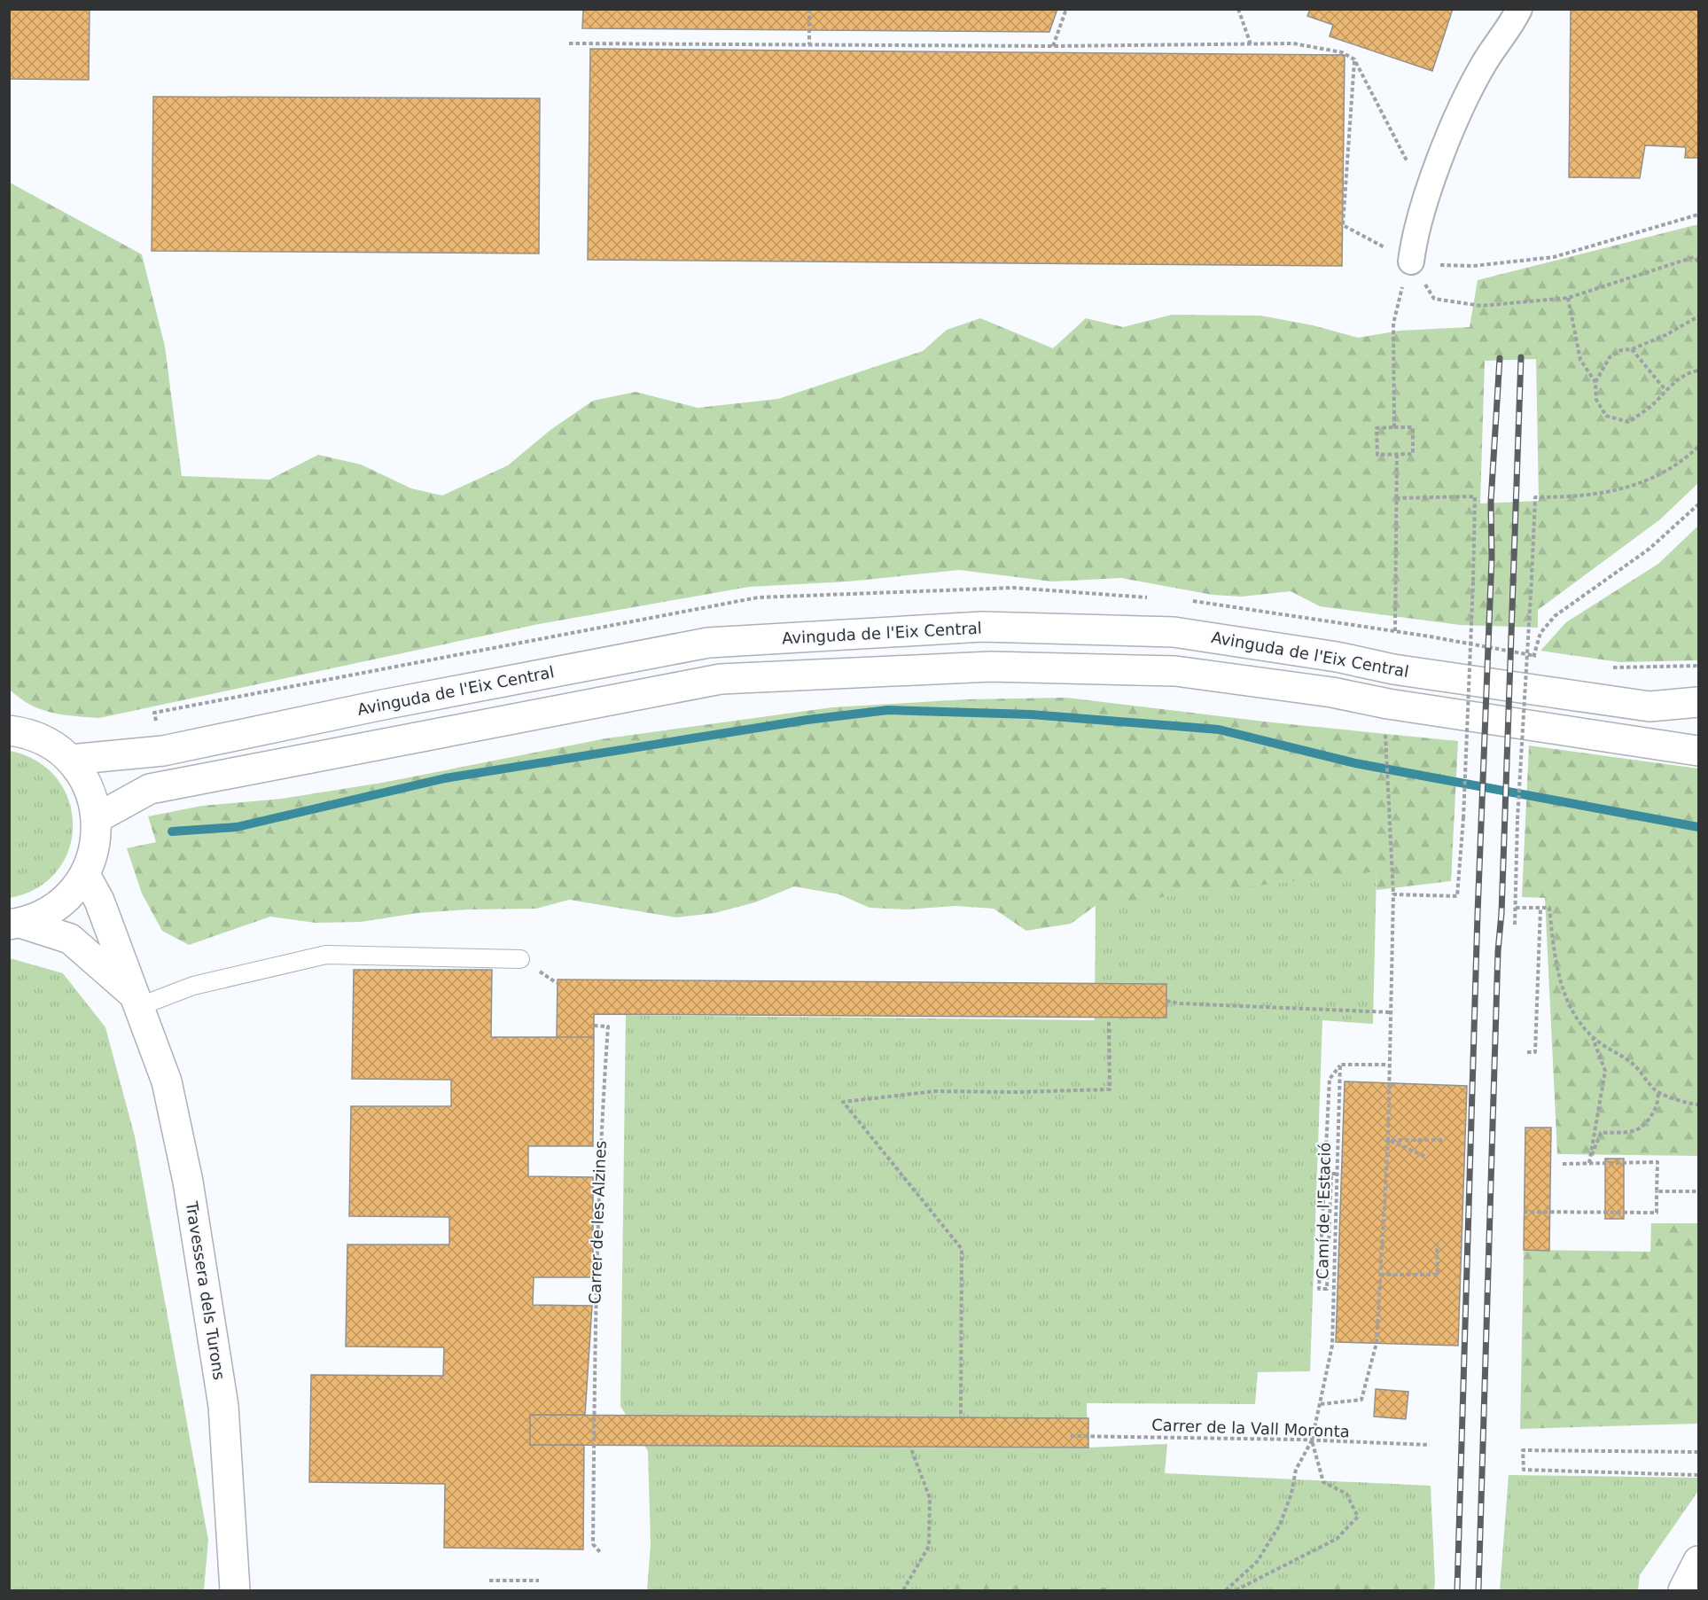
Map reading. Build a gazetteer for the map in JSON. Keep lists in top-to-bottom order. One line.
{"streets":{"street":["Avinguda de l'Eix Central","Travessera dels Turons"],"path":["Camí de l'Estació","Carrer de les Alzines","Carrer de la Vall Moronta"]},"crossings":[["Camí de l'Estació","Carrer de la Vall Moronta"]]}
